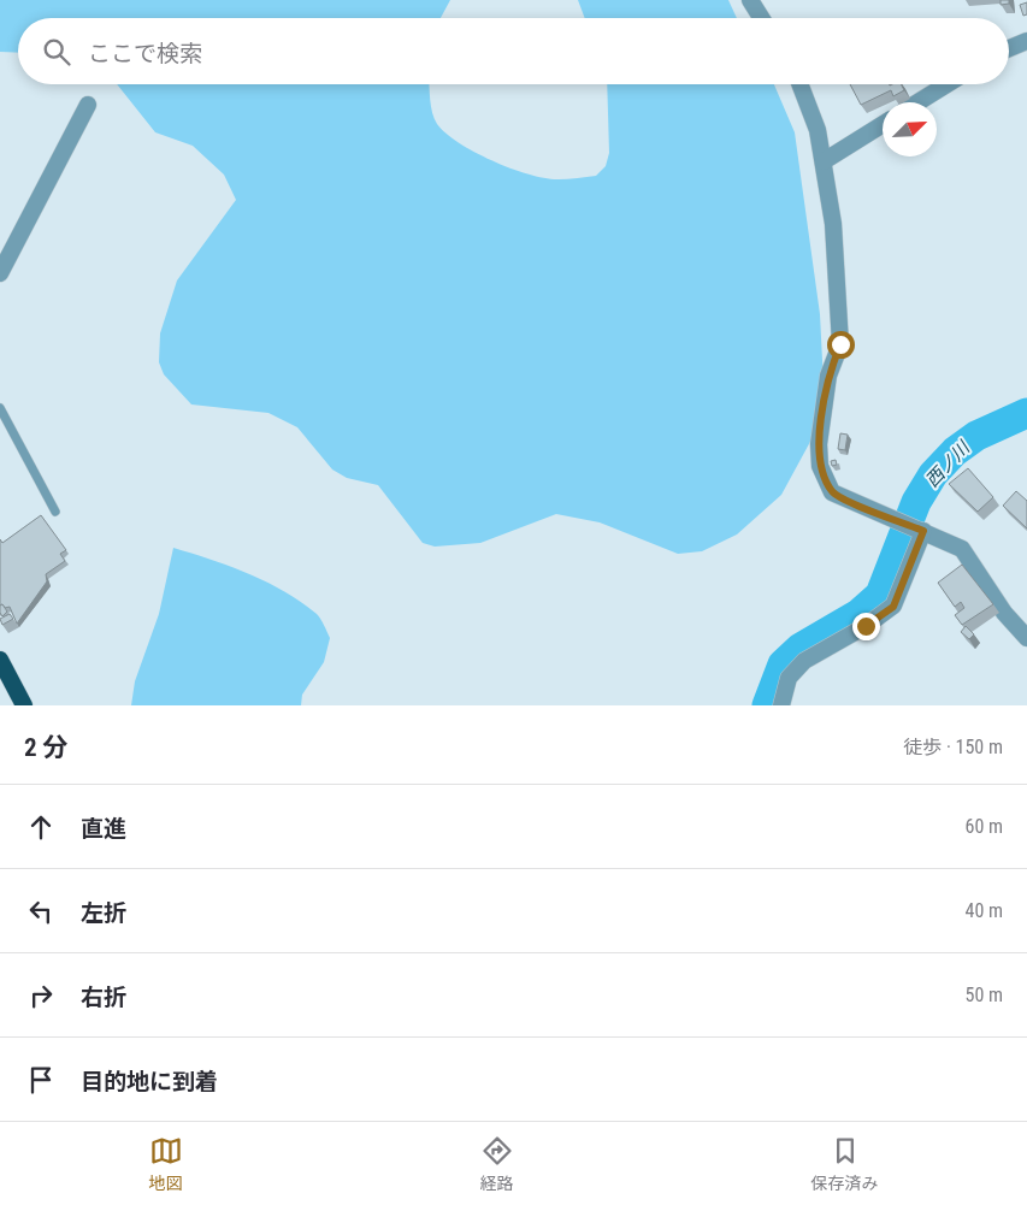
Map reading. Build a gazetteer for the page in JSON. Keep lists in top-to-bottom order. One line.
{"water":["西ノ川"],"north":"top right","page":{"search":"ここで検索","heading":["2 分","徒歩 · 150 m"],"list":[["直進","60 m"],["左折","40 m"],["右折","50 m"],"目的地に到着"],"nav":["地図","経路","保存済み"]}}
